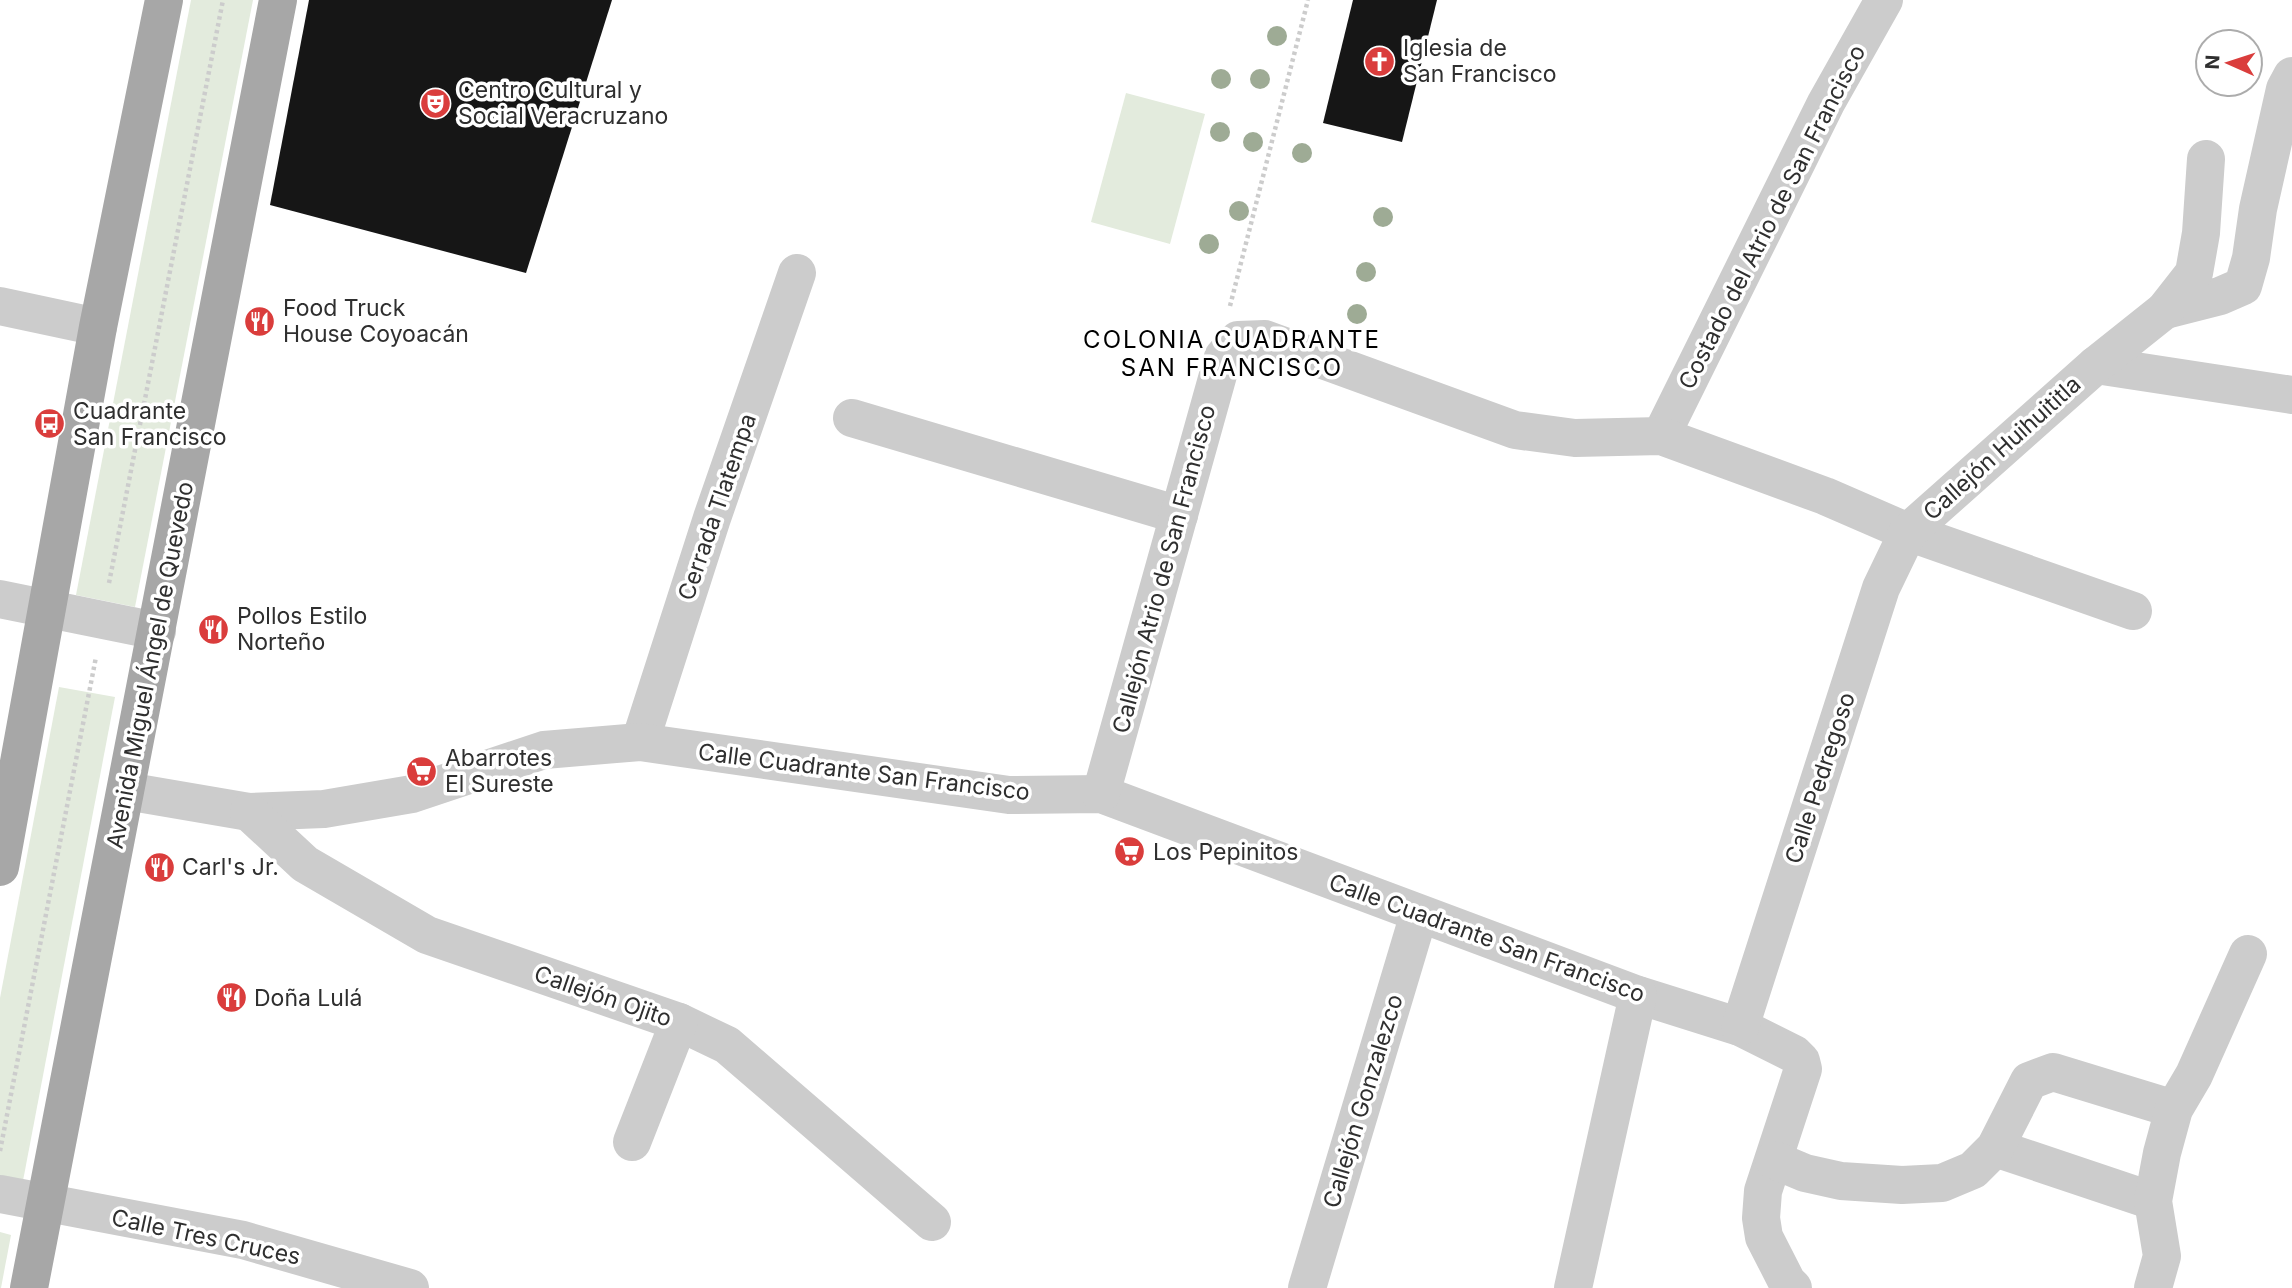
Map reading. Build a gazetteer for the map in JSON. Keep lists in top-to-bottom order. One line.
{"streets":{"main road":["Avenida Miguel Ángel de Quevedo"],"street":["Costado del Atrio de San Francisco","Callejón Huihuititla","Cerrada Tlatempa","Callejón Atrio de San Francisco","Calle Cuadrante San Francisco","Calle Pedregoso","Callejón Ojito","Callejón Gonzalezco","Calle Tres Cruces"]},"crossings":[["Callejón Huihuititla","Calle Pedregoso"],["Cerrada Tlatempa","Calle Cuadrante San Francisco"],["Callejón Atrio de San Francisco","Calle Cuadrante San Francisco"],["Avenida Miguel Ángel de Quevedo","Calle Cuadrante San Francisco"],["Avenida Miguel Ángel de Quevedo","Calle Tres Cruces"],["Calle Cuadrante San Francisco","Calle Pedregoso"],["Calle Cuadrante San Francisco","Callejón Ojito"],["Calle Cuadrante San Francisco","Callejón Gonzalezco"]],"districts":["COLONIA CUADRANTE SAN FRANCISCO"],"places":{"church":["Iglesia de San Francisco"],"theatre":["Centro Cultural y Social Veracruzano"],"restaurant":["Food Truck House Coyoacán","Pollos Estilo Norteño","Carl's Jr.","Doña Lulá"],"bus stop":["Cuadrante San Francisco"],"supermarket":["Abarrotes El Sureste","Los Pepinitos"]},"north":"left"}
